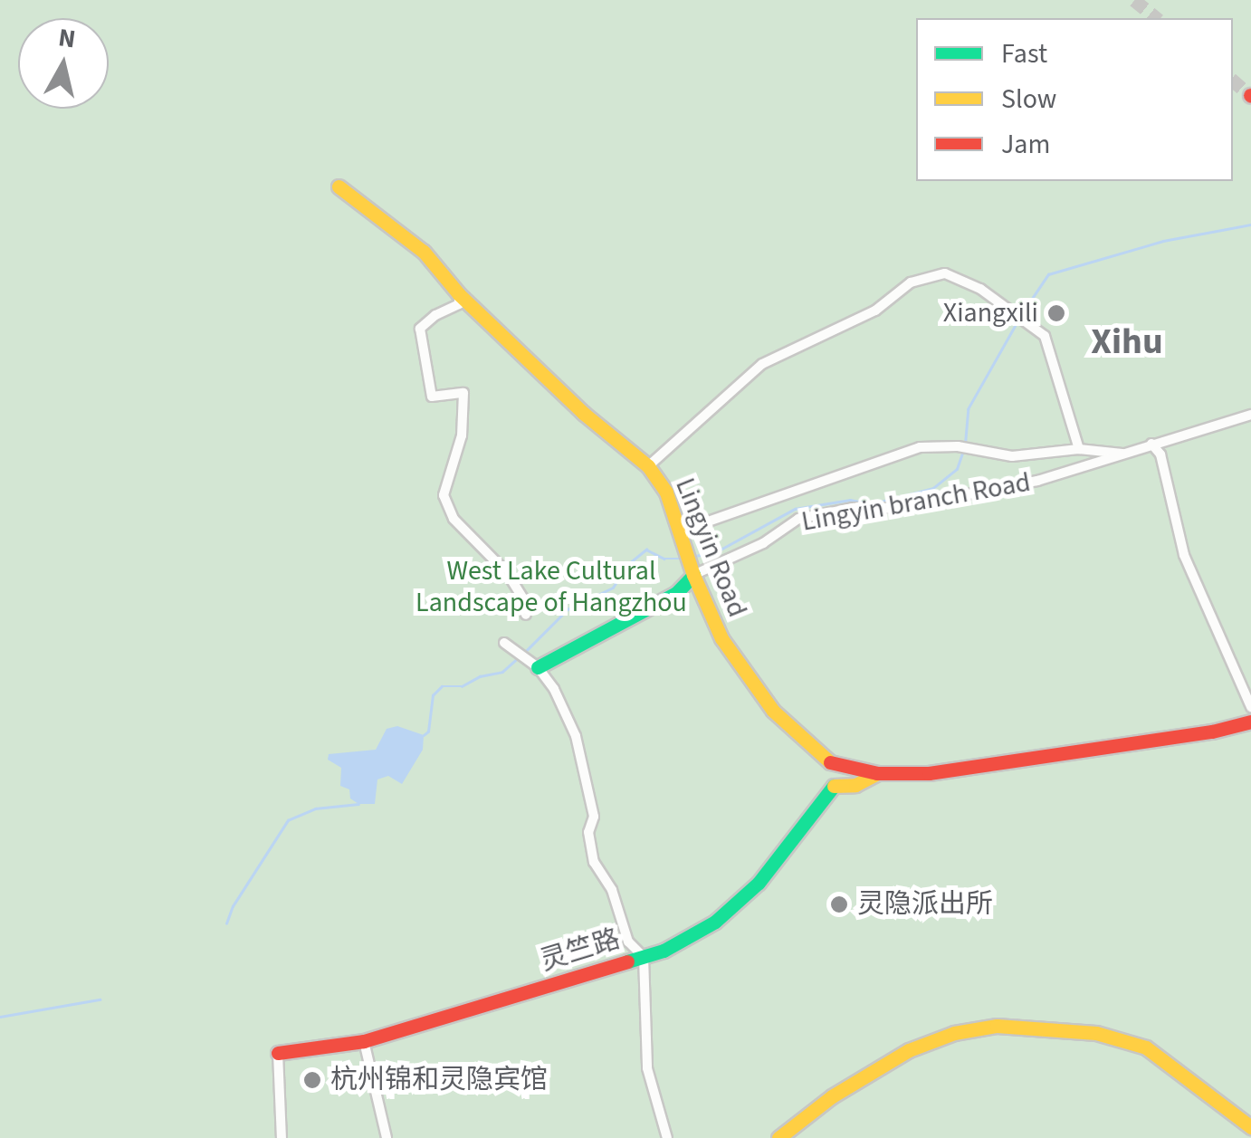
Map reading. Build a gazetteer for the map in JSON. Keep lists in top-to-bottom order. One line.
{"streets":{"street":["Lingyin branch Road","Lingyin Road","灵竺路"]},"crossings":[["Lingyin branch Road","Lingyin Road"]],"districts":["Xihu"],"parks":["West Lake Cultural Landscape of Hangzhou"],"places":["Xiangxili","灵隐派出所","杭州锦和灵隐宾馆"],"legend":["Fast","Slow","Jam"],"north":"top"}
